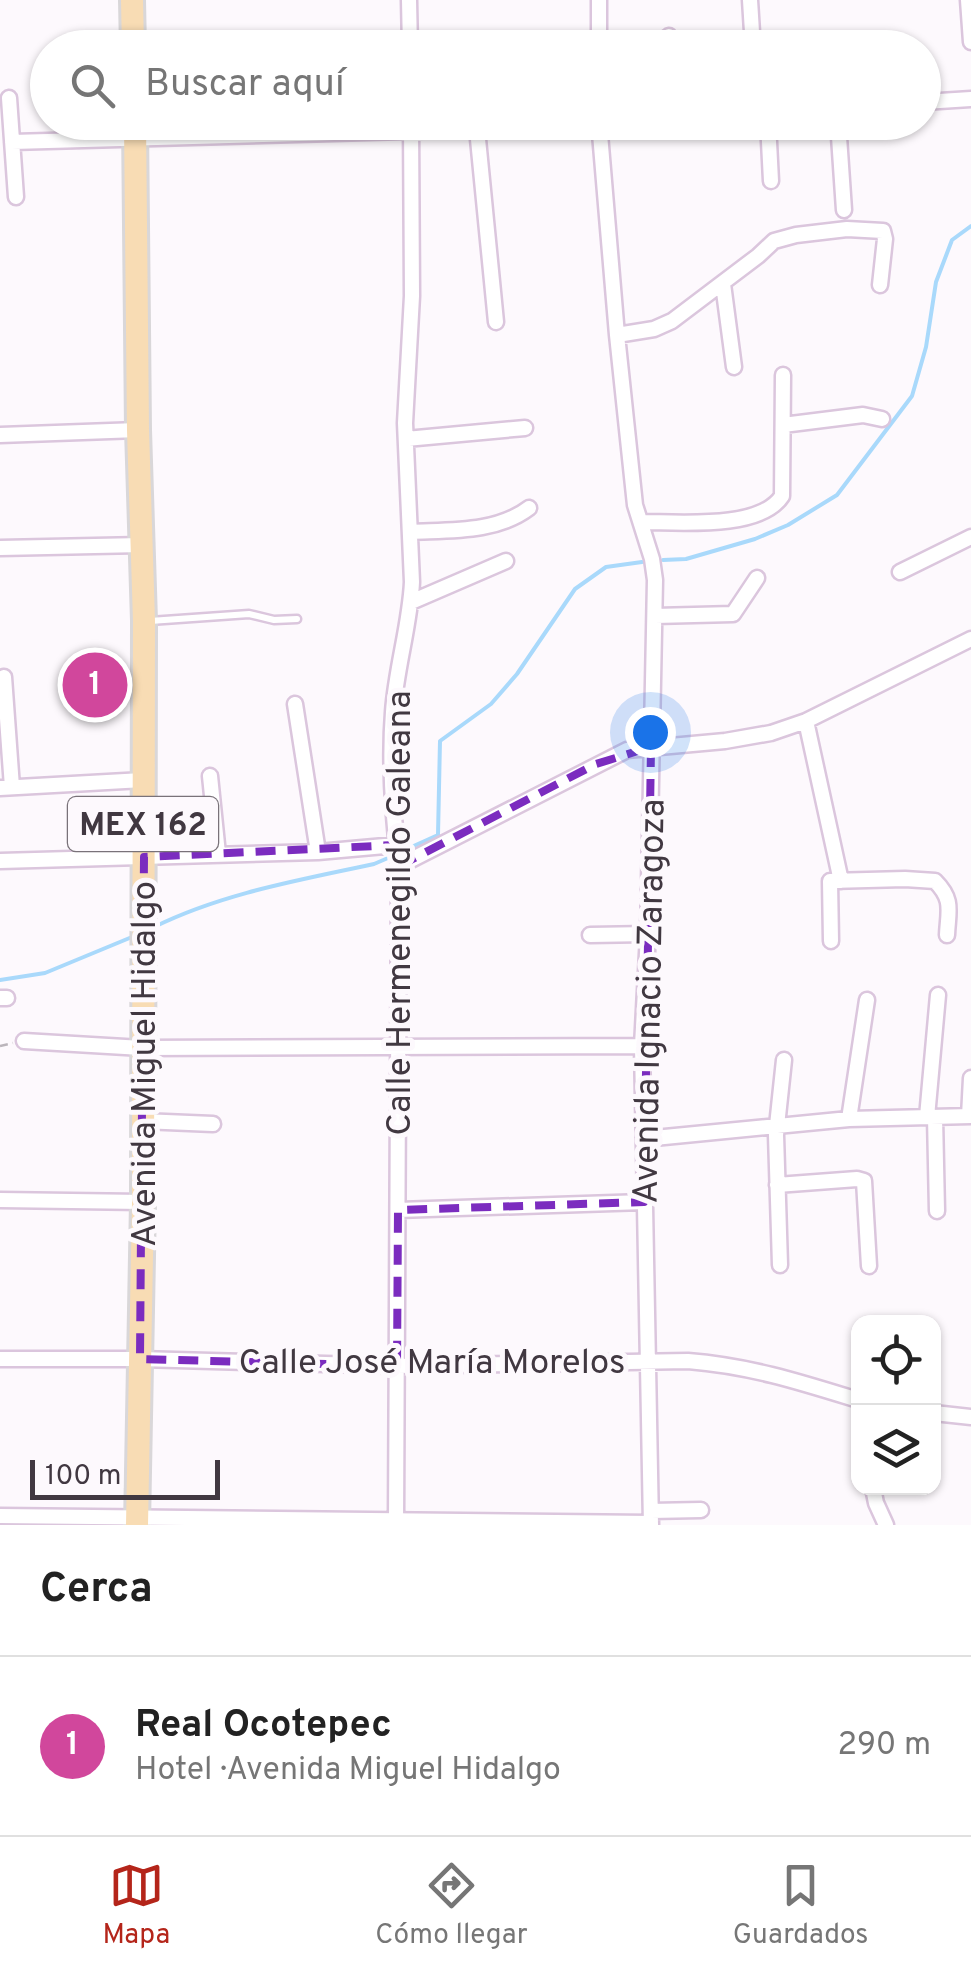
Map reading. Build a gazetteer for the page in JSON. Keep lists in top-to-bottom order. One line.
{"streets":{"main road":["MEX 162","Avenida Miguel Hidalgo"],"street":["Calle Hermenegildo Galeana","Avenida Ignacio Zaragoza","Calle José María Morelos"]},"crossings":[["Calle Hermenegildo Galeana","Calle José María Morelos"],["Avenida Ignacio Zaragoza","Calle José María Morelos"],["Avenida Miguel Hidalgo","Calle José María Morelos"]],"scale_bar":"100 m","page":{"search":"Buscar aquí","pins":"1","scale":"100 m","heading":"Cerca","list":[{"mark":"1","name":"Real Ocotepec","note":"Hotel · Avenida Miguel Hidalgo","value":"290 m"}],"nav":["Mapa","Cómo llegar","Guardados"]}}
